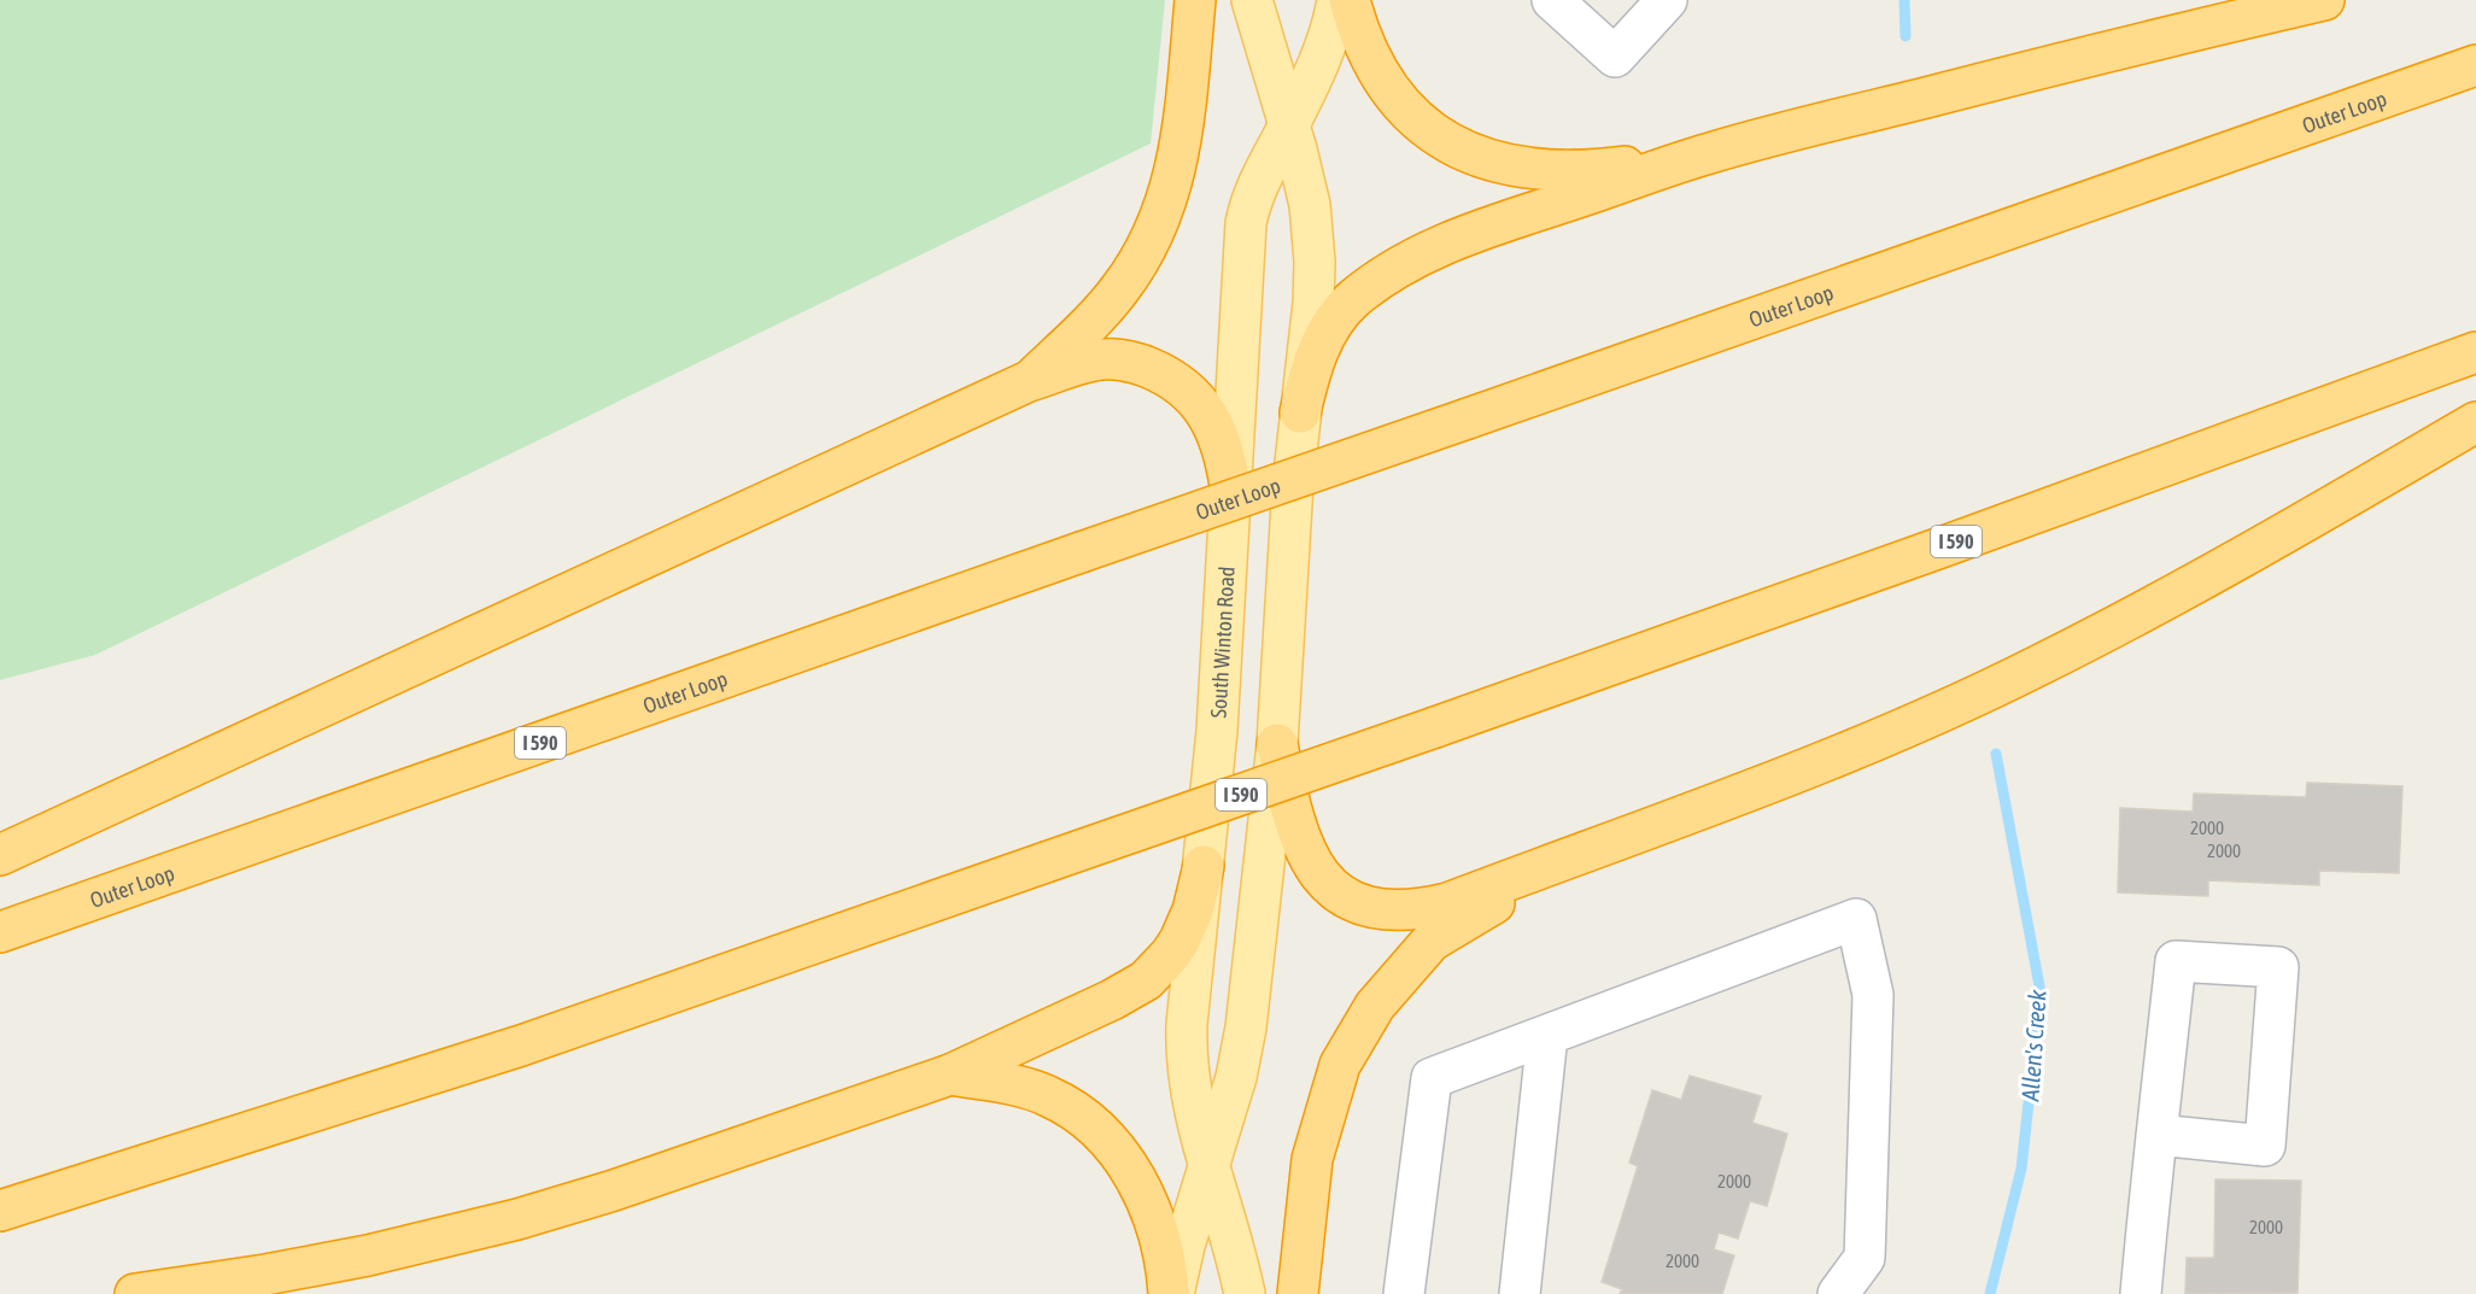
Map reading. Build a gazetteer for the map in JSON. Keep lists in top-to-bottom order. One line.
{"streets":{"highway":["Outer Loop","I 590"],"main road":["South Winton Road"]},"water":["Allen's Creek"],"house_numbers":["2000","2000","2000","2000","2000"]}
